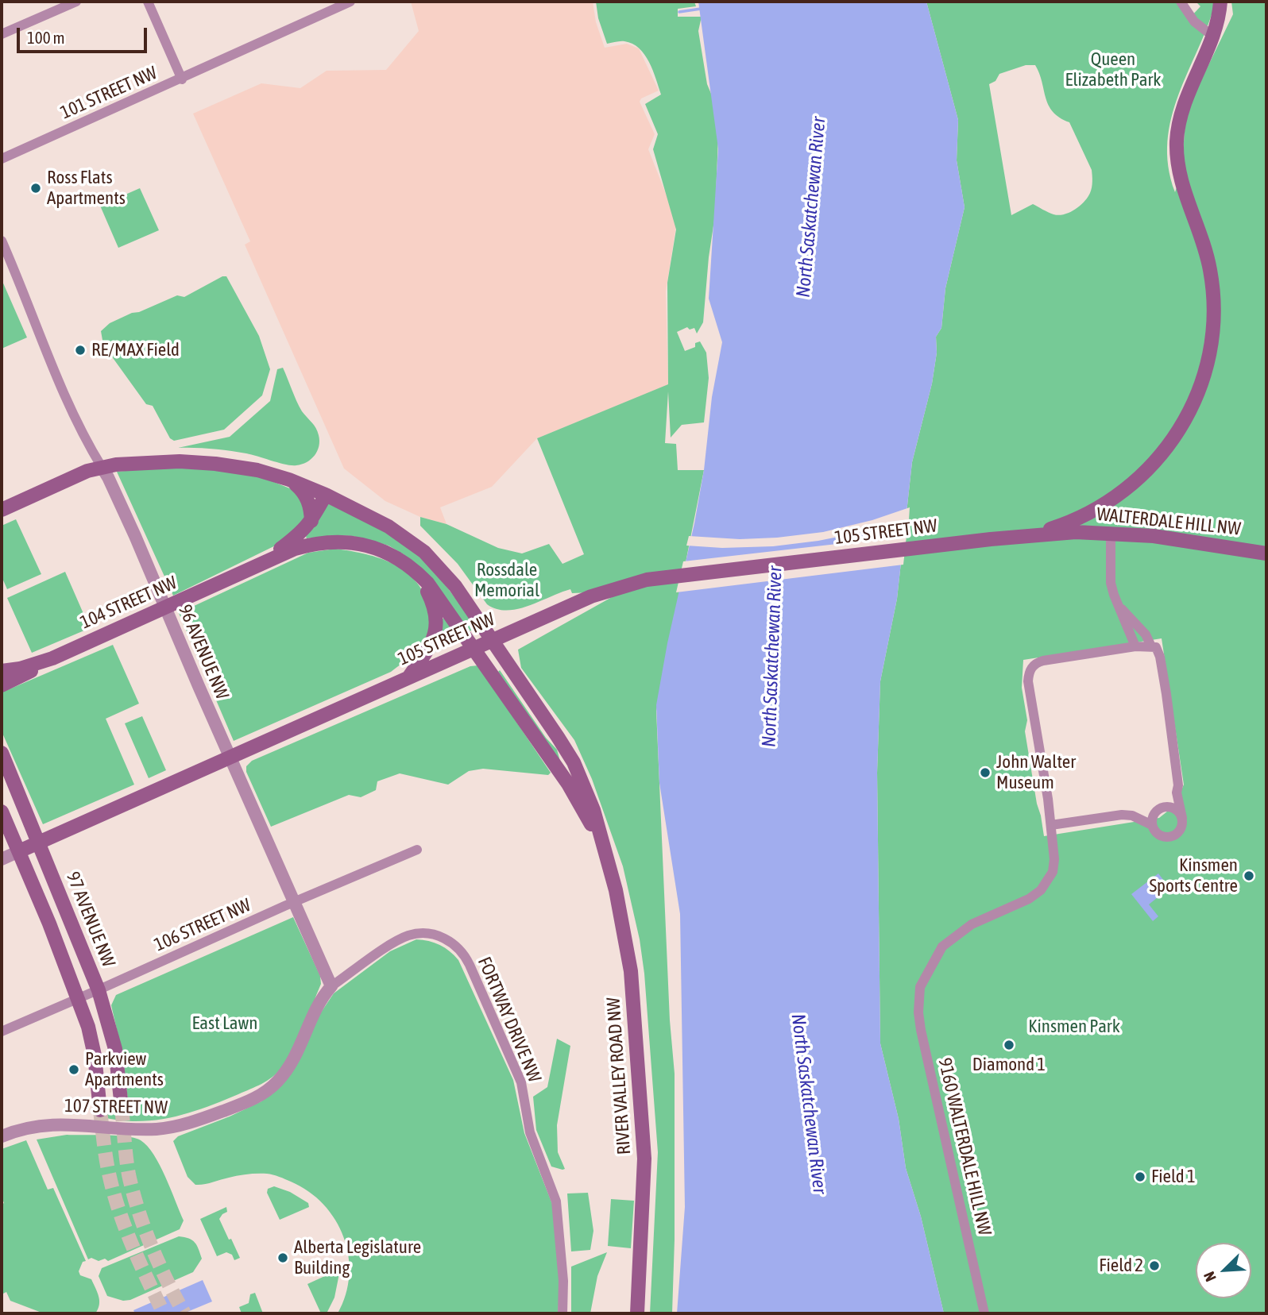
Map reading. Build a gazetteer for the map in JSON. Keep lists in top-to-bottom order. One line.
{"streets":{"main road":["WALTERDALE HILL NW","105 STREET NW","104 STREET NW","97 AVENUE NW","RIVER VALLEY ROAD NW"],"street":["101 STREET NW","96 AVENUE NW","106 STREET NW","FORTWAY DRIVE NW","107 STREET NW","9160 WALTERDALE HILL NW"]},"crossings":[["WALTERDALE HILL NW","105 STREET NW"],["105 STREET NW","96 AVENUE NW"],["105 STREET NW","97 AVENUE NW"],["105 STREET NW","RIVER VALLEY ROAD NW"],["104 STREET NW","96 AVENUE NW"],["104 STREET NW","RIVER VALLEY ROAD NW"],["96 AVENUE NW","106 STREET NW"],["96 AVENUE NW","FORTWAY DRIVE NW"],["96 AVENUE NW","RIVER VALLEY ROAD NW"],["96 AVENUE NW","107 STREET NW"],["97 AVENUE NW","106 STREET NW"],["FORTWAY DRIVE NW","107 STREET NW"]],"water":["North Saskatchewan River"],"parks":["Queen Elizabeth Park","Rossdale Memorial","East Lawn","Kinsmen Park"],"places":["Ross Flats Apartments","RE/MAX Field","John Walter Museum","Kinsmen Sports Centre","Diamond 1","Parkview Apartments","Field 1","Alberta Legislature Building","Field 2"],"scale_bar":"100 m","north":"bottom left"}
